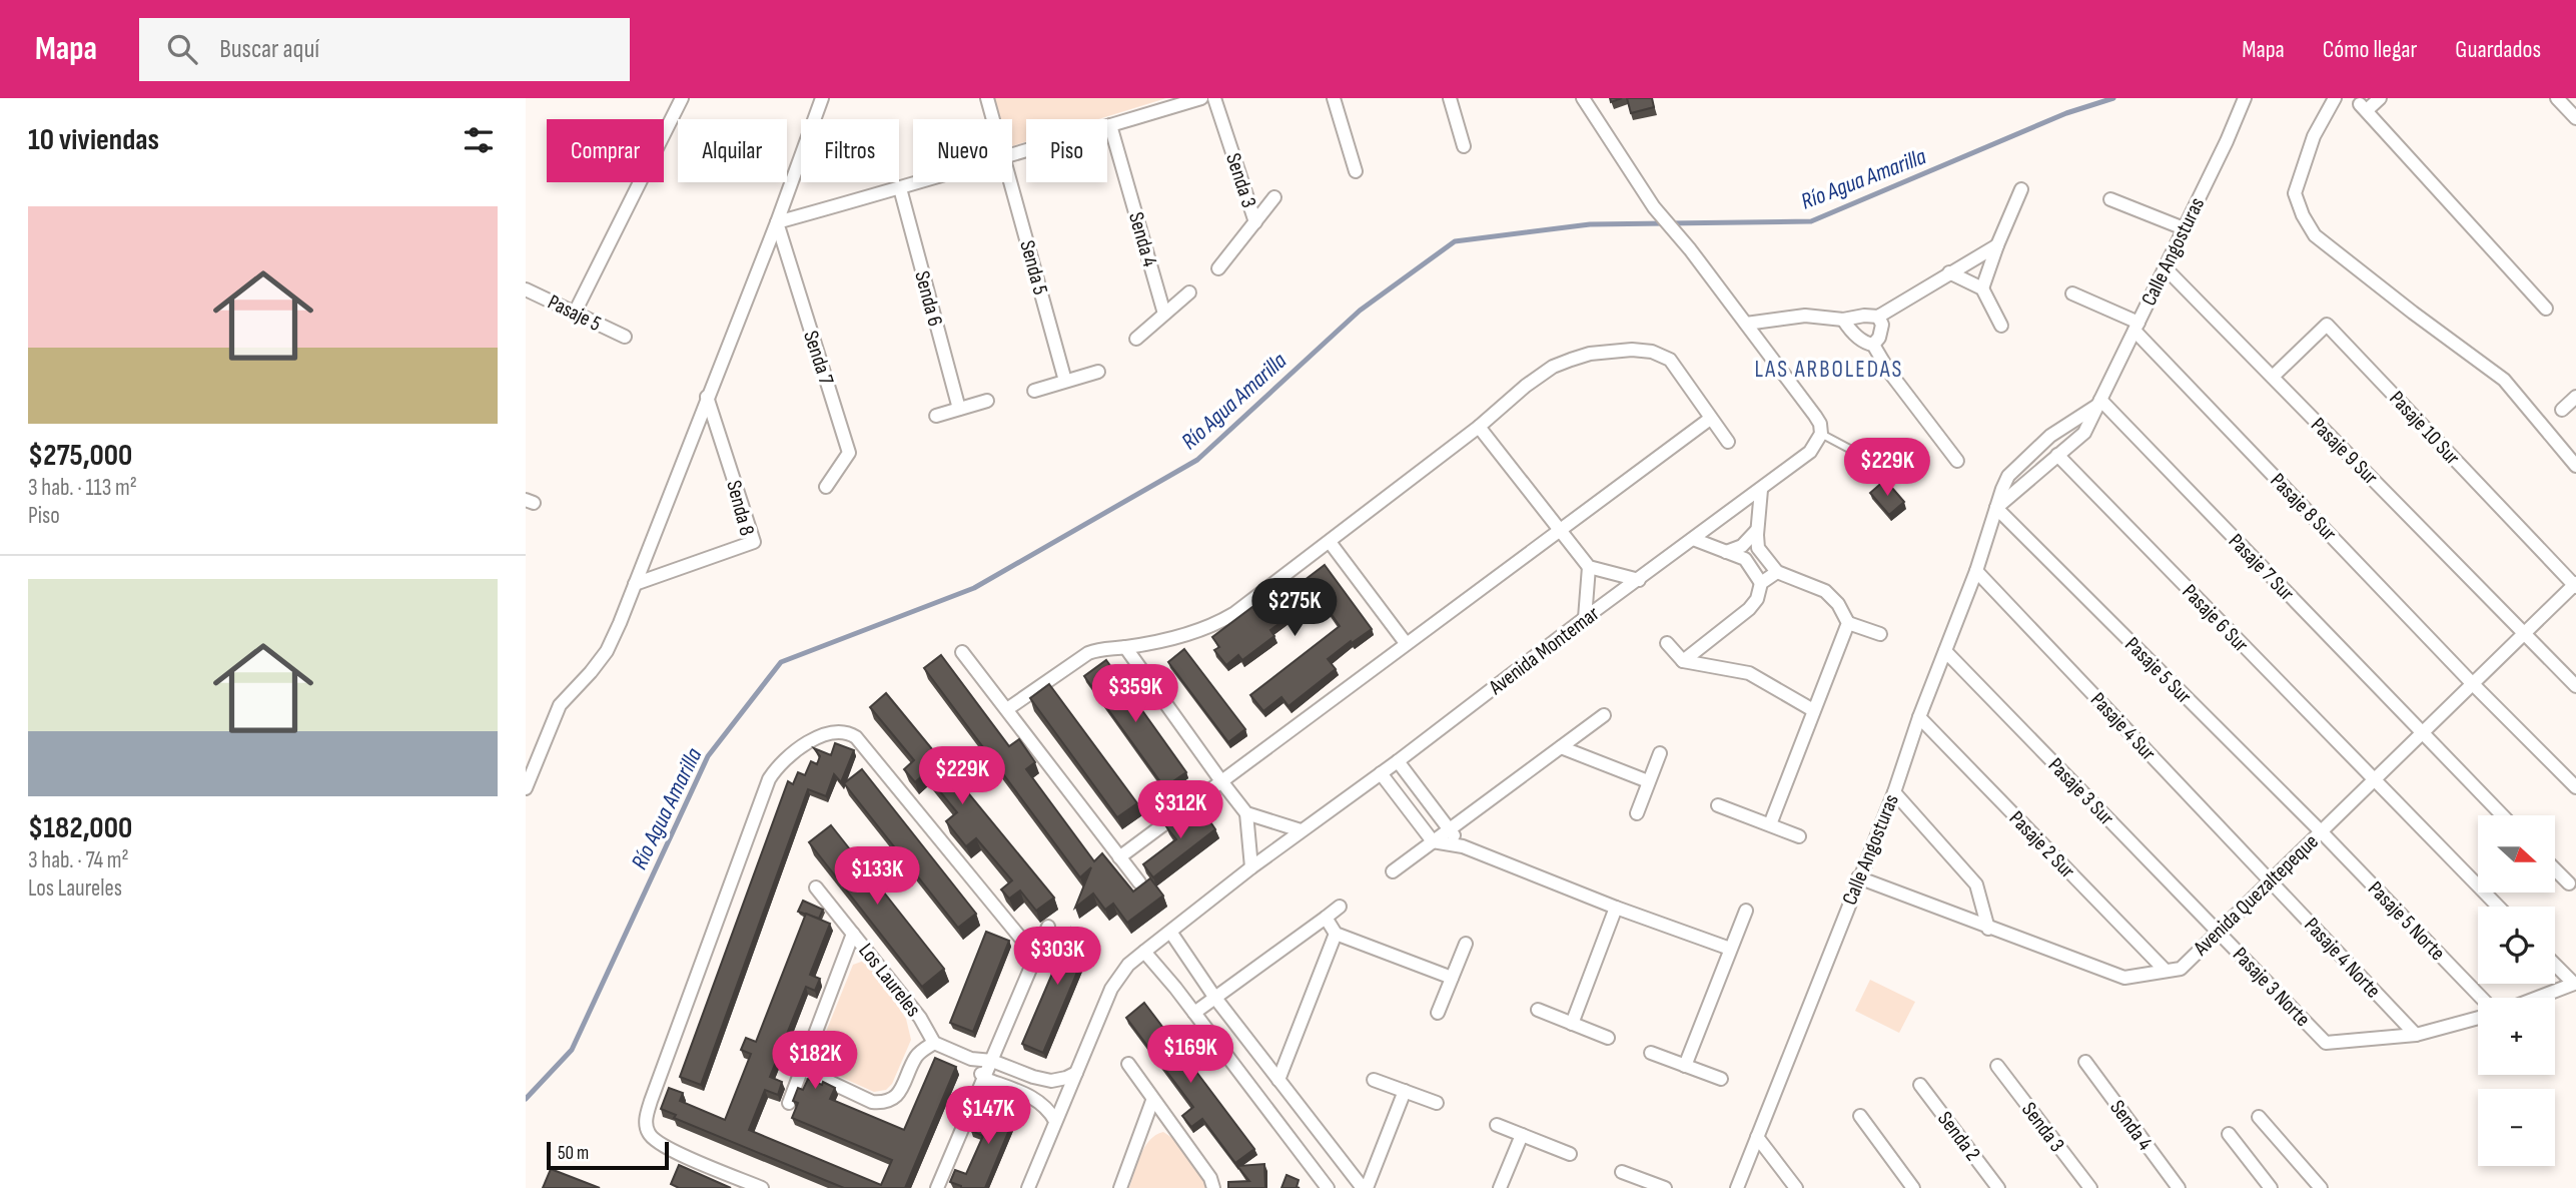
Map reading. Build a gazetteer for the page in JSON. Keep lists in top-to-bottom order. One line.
{"streets":{"street":["Senda 3","Senda 4","Calle Angosturas","Senda 5","Senda 6","Pasaje 5","Senda 7","Pasaje 10 Sur","Pasaje 9 Sur","Pasaje 8 Sur","Senda 8","Pasaje 7 Sur","Pasaje 6 Sur","Avenida Montemar","Pasaje 5 Sur","Pasaje 4 Sur","Pasaje 3 Sur","Pasaje 2 Sur","Avenida Quezaltepeque","Pasaje 5 Norte","Pasaje 4 Norte","Los Laureles","Pasaje 3 Norte","Senda 2"]},"crossings":[["Calle Angosturas","Pasaje 9 Sur"],["Calle Angosturas","Pasaje 8 Sur"],["Calle Angosturas","Pasaje 7 Sur"],["Calle Angosturas","Pasaje 6 Sur"],["Calle Angosturas","Pasaje 5 Sur"],["Calle Angosturas","Pasaje 4 Sur"],["Calle Angosturas","Pasaje 3 Sur"],["Calle Angosturas","Pasaje 2 Sur"],["Calle Angosturas","Avenida Quezaltepeque"],["Pasaje 10 Sur","Pasaje 9 Sur"],["Pasaje 10 Sur","Avenida Quezaltepeque"],["Pasaje 9 Sur","Avenida Quezaltepeque"],["Pasaje 8 Sur","Avenida Quezaltepeque"],["Pasaje 7 Sur","Avenida Quezaltepeque"],["Pasaje 6 Sur","Avenida Quezaltepeque"],["Pasaje 5 Sur","Avenida Quezaltepeque"],["Pasaje 5 Sur","Pasaje 5 Norte"],["Pasaje 4 Sur","Avenida Quezaltepeque"],["Pasaje 4 Sur","Pasaje 4 Norte"],["Pasaje 3 Sur","Avenida Quezaltepeque"],["Pasaje 3 Sur","Pasaje 3 Norte"],["Pasaje 2 Sur","Avenida Quezaltepeque"],["Avenida Quezaltepeque","Pasaje 5 Norte"],["Avenida Quezaltepeque","Pasaje 4 Norte"],["Avenida Quezaltepeque","Pasaje 3 Norte"],["Pasaje 4 Norte","Pasaje 3 Norte"]],"districts":["LAS ARBOLEDAS"],"water":["Río Agua Amarilla"],"scale_bar":"50 m","north":"right","page":{"header":"Mapa","search":"Buscar aquí","nav":["Mapa","Cómo llegar","Guardados"],"heading":"10 viviendas","chip":["Comprar","Alquilar","Filtros","Nuevo","Piso"],"list":[{"name":"$275,000","note":"3 hab. · 113 m² · Piso"},{"name":"$182,000","note":"3 hab. · 74 m² · Los Laureles"}],"price":["$229K","$275K","$359K","$229K","$312K","$133K","$303K","$169K","$182K","$147K"],"map_buttons":["+","−"],"scale":"50 m"}}
